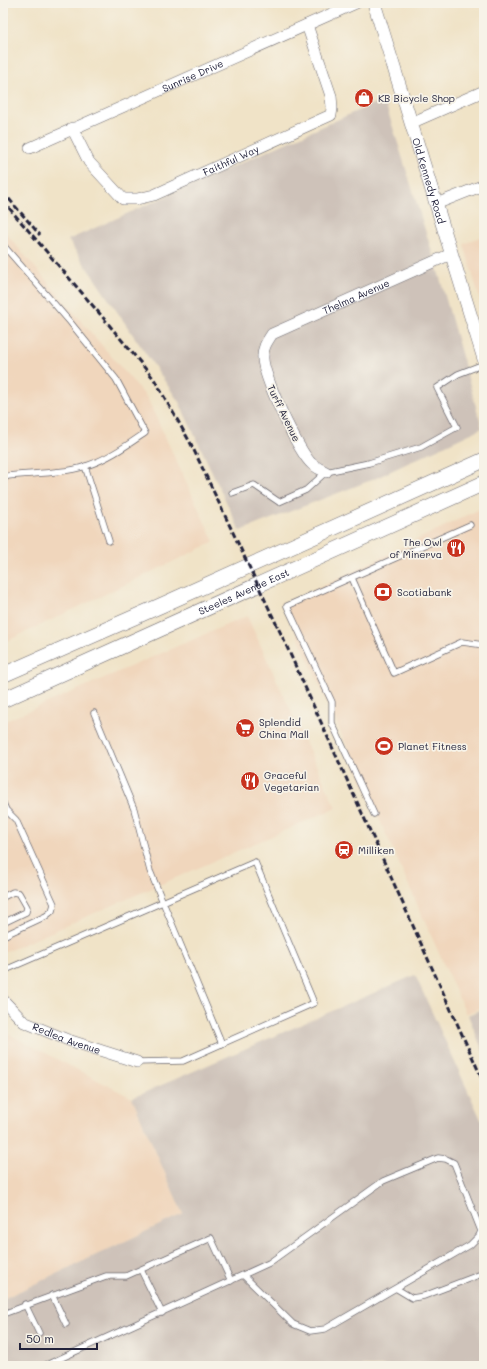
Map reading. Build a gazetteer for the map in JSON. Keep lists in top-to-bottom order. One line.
{"streets":{"main road":["Steeles Avenue East"],"street":["Sunrise Drive","Faithful Way","Old Kennedy Road","Thelma Avenue","Turff Avenue","Redlea Avenue"]},"crossings":[["Sunrise Drive","Faithful Way"],["Old Kennedy Road","Thelma Avenue"],["Thelma Avenue","Turff Avenue"]],"places":{"shop":["KB Bicycle Shop"],"restaurant":["The Owl of Minerva","Graceful Vegetarian"],"bank":["Scotiabank"],"supermarket":["Splendid China Mall"],"sports":["Planet Fitness"],"station":["Milliken"]},"scale_bar":"50 m"}
